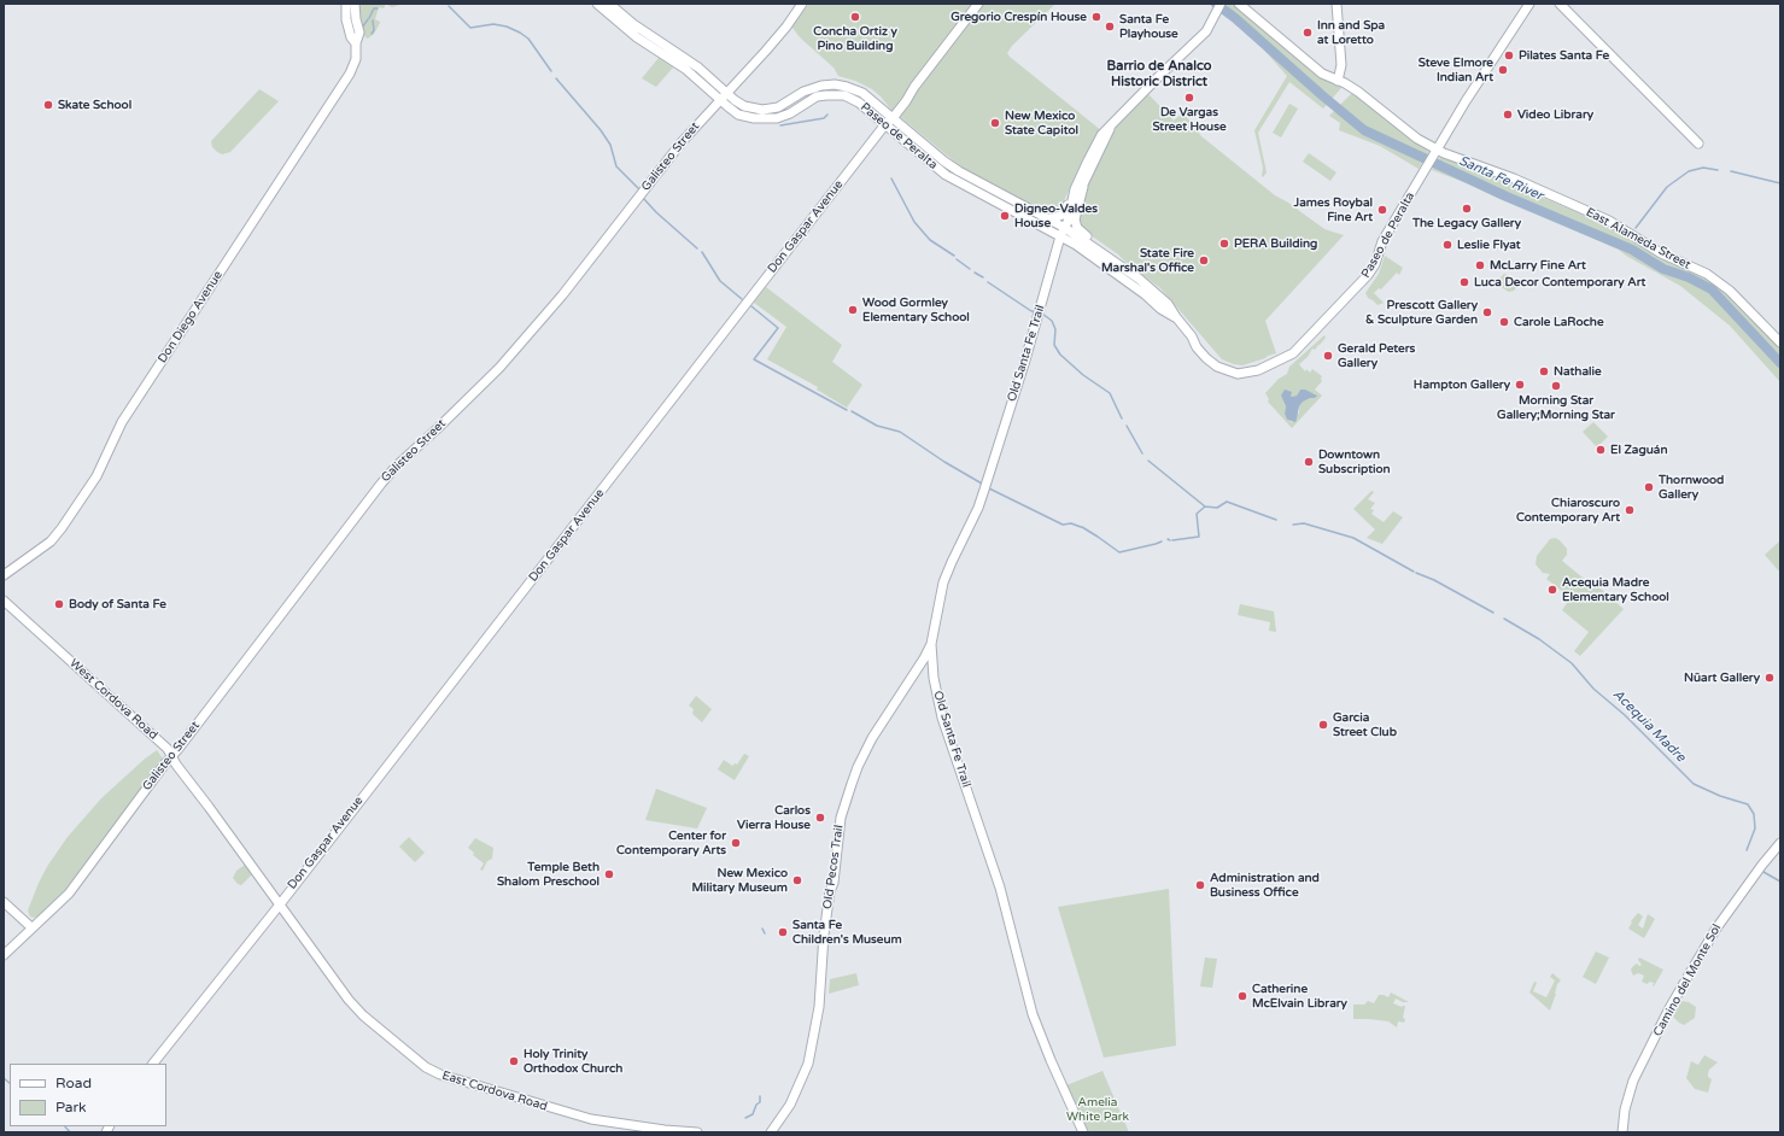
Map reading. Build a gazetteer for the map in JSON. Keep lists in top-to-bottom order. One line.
{"streets":{"street":["Paseo de Peralta","Galisteo Street","Don Gaspar Avenue","East Alameda Street","Don Diego Avenue","Old Santa Fe Trail","West Cordova Road","Old Pecos Trail","Camino del Monte Sol","East Cordova Road"]},"crossings":[["Paseo de Peralta","Galisteo Street"],["Paseo de Peralta","Don Gaspar Avenue"],["Paseo de Peralta","East Alameda Street"],["Paseo de Peralta","Old Santa Fe Trail"],["Galisteo Street","West Cordova Road"],["Don Gaspar Avenue","West Cordova Road"],["Don Gaspar Avenue","East Cordova Road"],["Old Santa Fe Trail","Old Pecos Trail"],["West Cordova Road","East Cordova Road"]],"districts":["Barrio de Analco Historic District"],"water":["Santa Fe River","Acequia Madre"],"parks":["Amelia White Park"],"places":["Concha Ortiz y Pino Building","Gregorio Crespín House","Santa Fe Playhouse","Inn and Spa at Loretto","Pilates Santa Fe","Steve Elmore Indian Art","De Vargas Street House","Skate School","Video Library","New Mexico State Capitol","The Legacy Gallery","James Roybal Fine Art","Digneo-Valdes House","PERA Building","Leslie Flyat","State Fire Marshal's Office","McLarry Fine Art","Luca Decor Contemporary Art","Wood Gormley Elementary School","Prescott Gallery & Sculpture Garden","Carole LaRoche","Gerald Peters Gallery","Nathalie","Hampton Gallery","Morning Star Gallery;Morning Star","El Zaguán","Downtown Subscription","Thornwood Gallery","Chiaroscuro Contemporary Art","Acequia Madre Elementary School","Body of Santa Fe","Nüart Gallery","Garcia Street Club","Carlos Vierra House","Center for Contemporary Arts","Temple Beth Shalom Preschool","New Mexico Military Museum","Administration and Business Office","Santa Fe Children's Museum","Catherine McElvain Library","Holy Trinity Orthodox Church"],"legend":["Road","Park"]}
